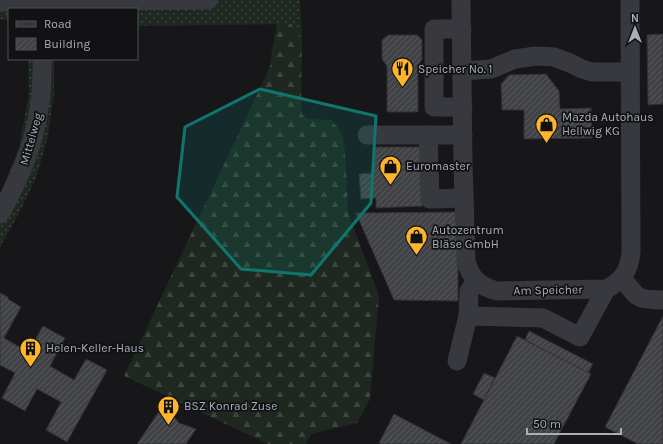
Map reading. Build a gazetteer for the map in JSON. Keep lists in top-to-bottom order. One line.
{"streets":{"street":["Mittelweg","Am Speicher"]},"places":{"restaurant":["Speicher No. 1"],"shop":["Mazda Autohaus Hellwig KG","Euromaster","Autozentrum Bläse GmbH"],"building":["Helen-Keller-Haus","BSZ Konrad Zuse"]},"legend":["Road","Building"],"scale_bar":"50 m","north":"top"}
